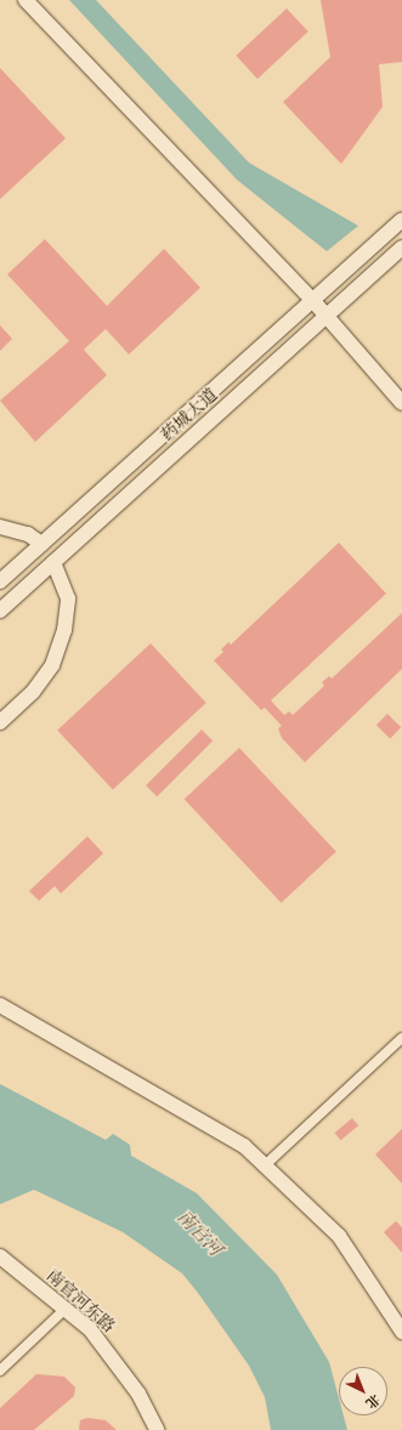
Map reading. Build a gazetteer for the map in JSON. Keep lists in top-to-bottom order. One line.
{"streets":{"street":["药城大道","南官河东路"]},"water":["南官河"],"north":"bottom right"}
